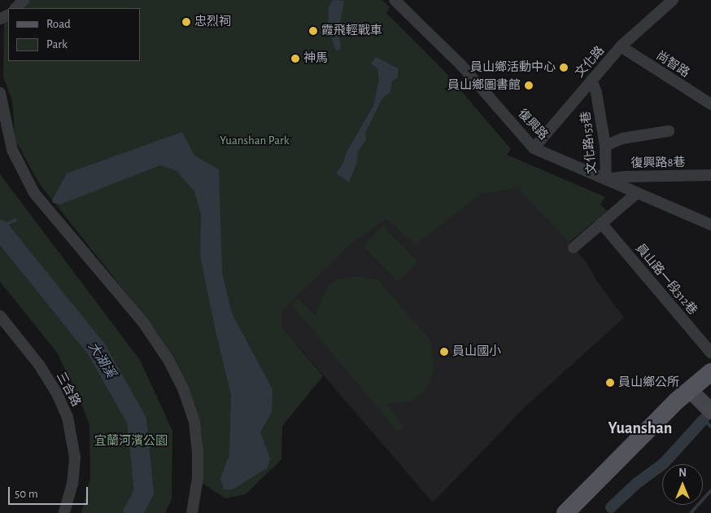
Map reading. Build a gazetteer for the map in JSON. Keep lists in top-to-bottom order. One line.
{"streets":{"street":["文化路","尚智路","復興路","文化路153巷","復興路8巷","員山路一段312巷","三合路"]},"crossings":[["文化路","尚智路"],["文化路","復興路"],["文化路","文化路153巷"],["復興路","文化路153巷"],["復興路","復興路8巷"],["文化路153巷","復興路8巷"]],"districts":["Yuanshan"],"water":["大湖溪"],"parks":["Yuanshan Park","宜蘭河濱公園"],"places":["忠烈祠","霞飛輕戰車","神馬","員山鄉活動中心","員山鄉圖書館","員山國小","員山鄉公所"],"legend":["Road","Park"],"scale_bar":"50 m","north":"top"}
